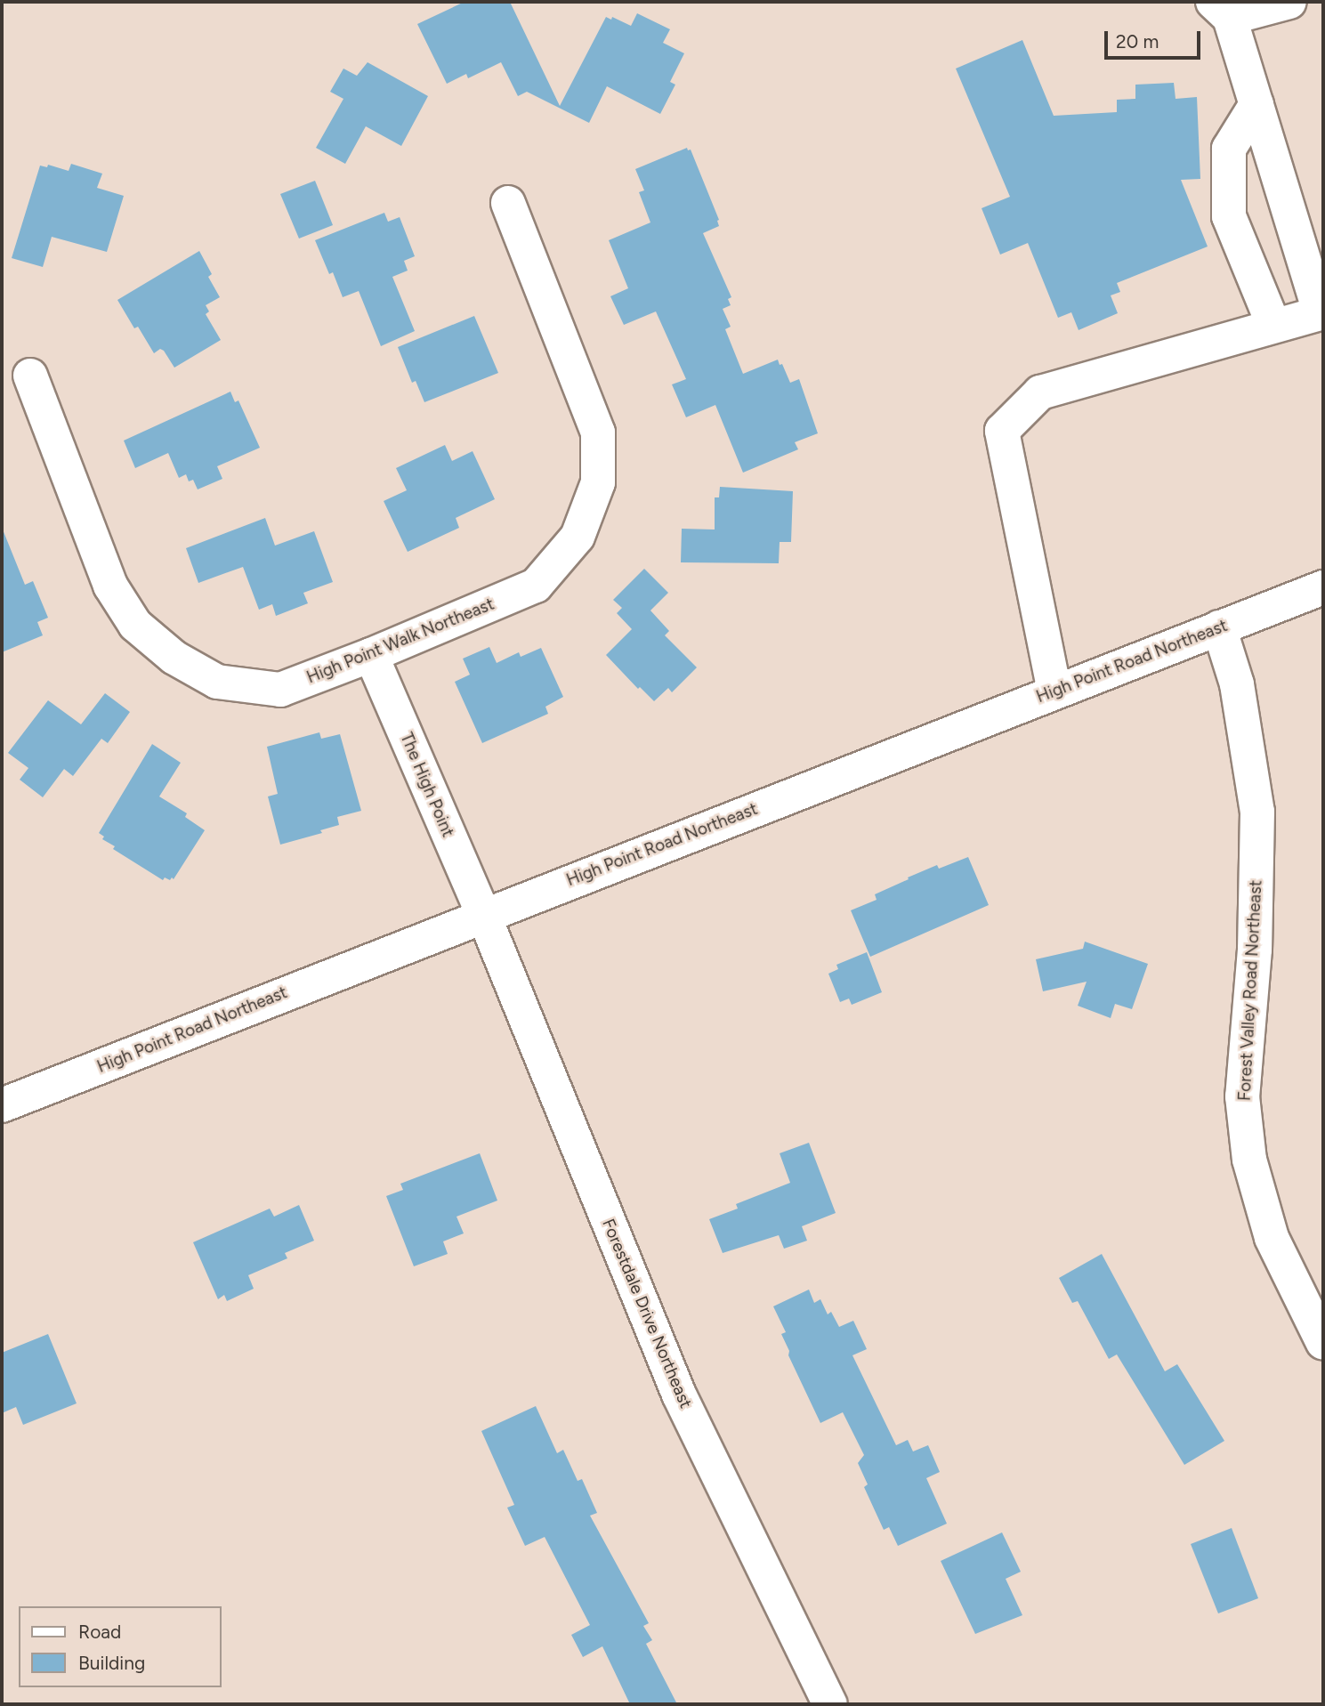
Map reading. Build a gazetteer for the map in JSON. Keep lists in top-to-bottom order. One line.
{"streets":{"street":["High Point Walk Northeast","High Point Road Northeast","The High Point","Forest Valley Road Northeast","Forestdale Drive Northeast"]},"crossings":[["High Point Walk Northeast","The High Point"],["High Point Road Northeast","The High Point"],["High Point Road Northeast","Forest Valley Road Northeast"],["High Point Road Northeast","Forestdale Drive Northeast"],["The High Point","Forestdale Drive Northeast"]],"legend":["Road","Building"],"scale_bar":"20 m"}
